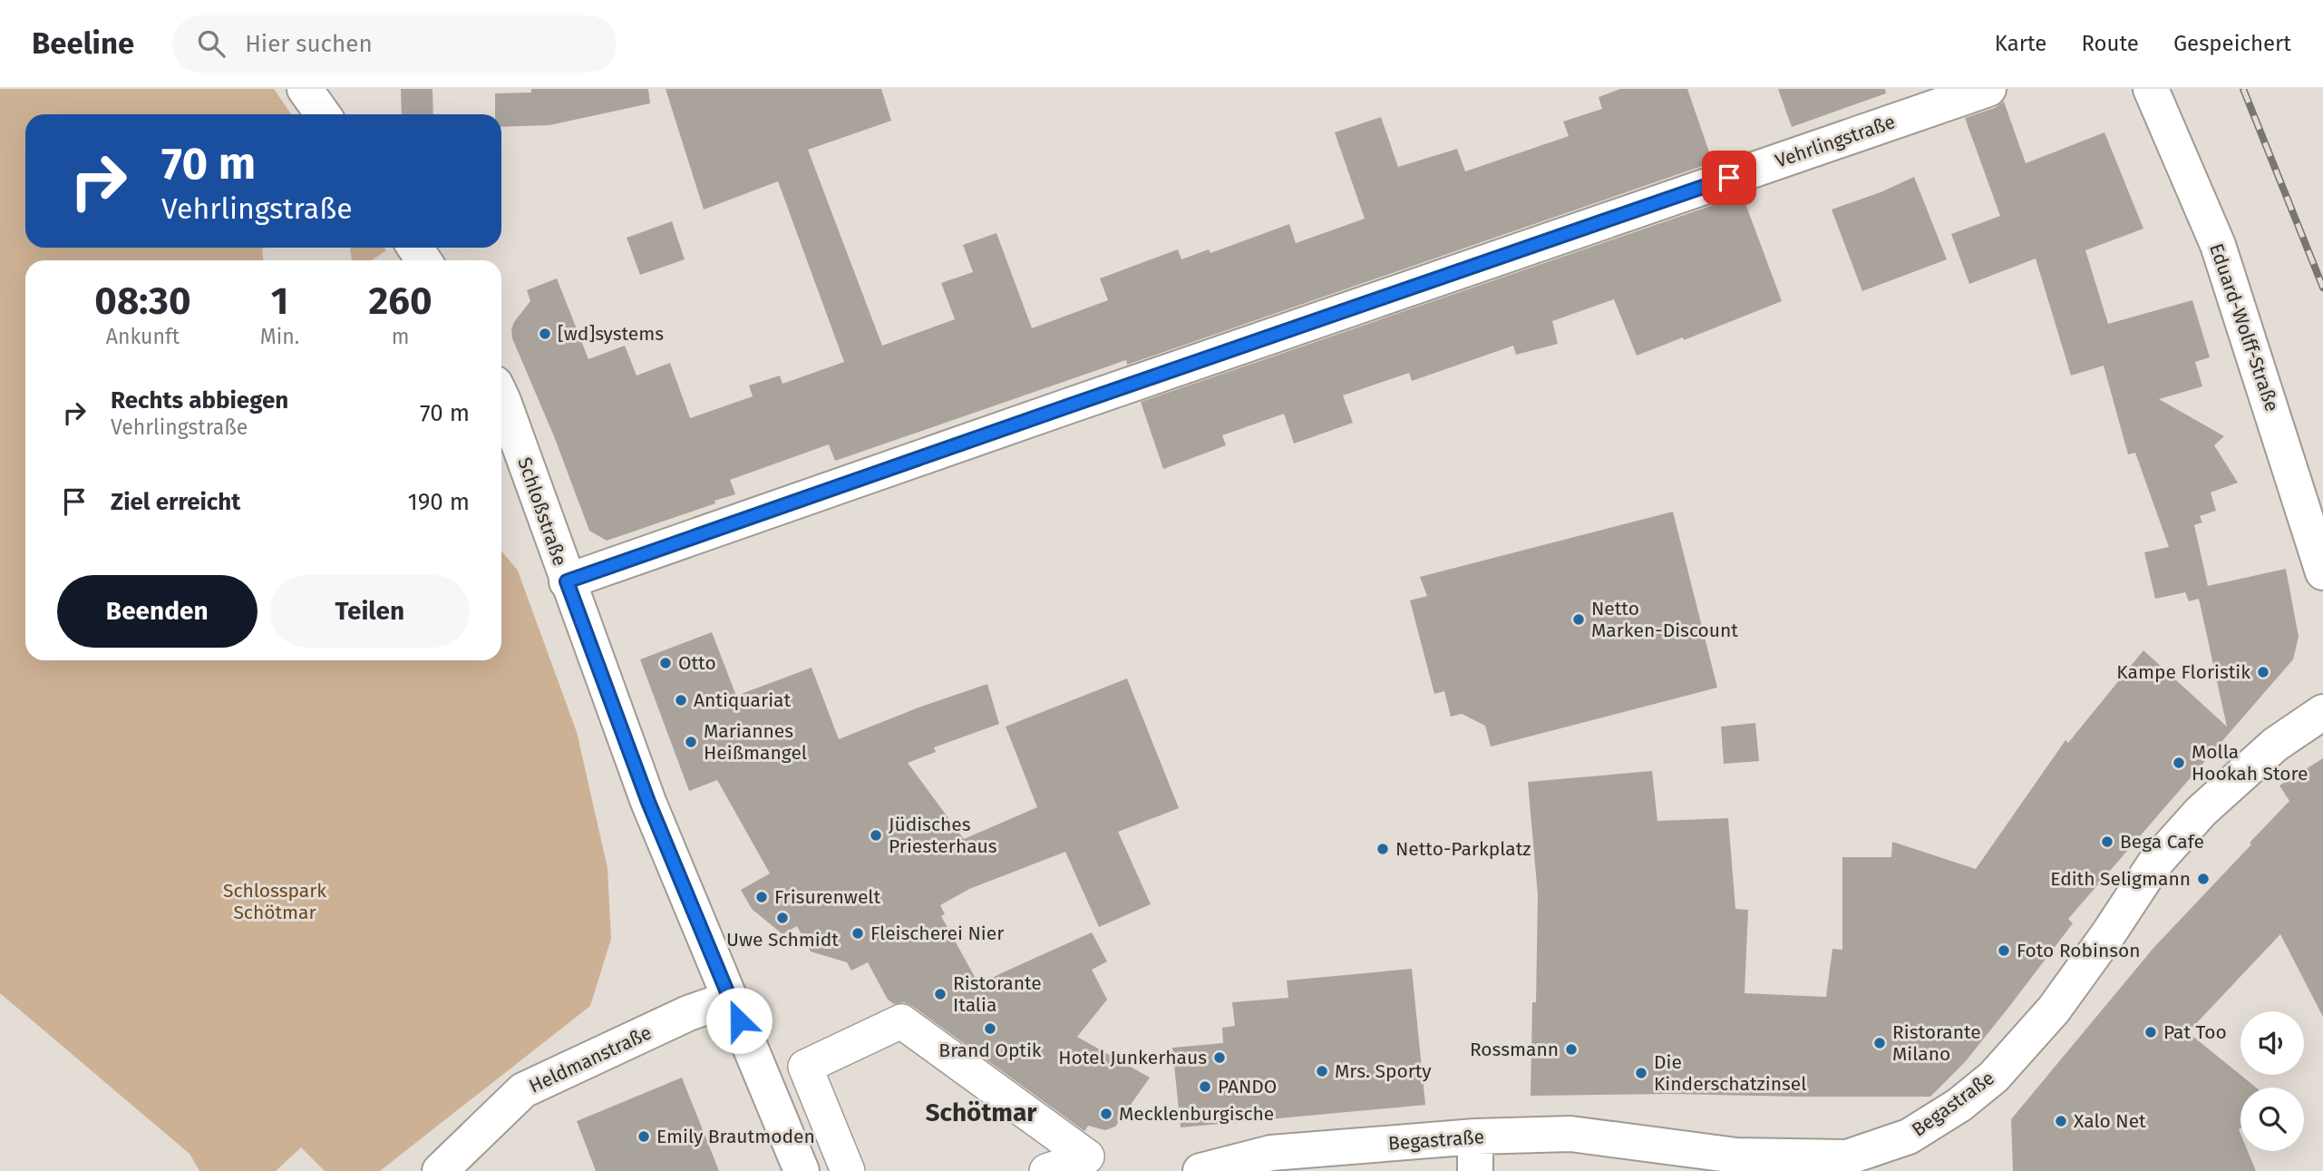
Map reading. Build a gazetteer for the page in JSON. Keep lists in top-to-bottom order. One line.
{"streets":{"street":["Vehrlingstraße","Eduard-Wolff-Straße","Schloßstraße","Heldmanstraße","Begastraße"]},"crossings":[["Vehrlingstraße","Schloßstraße"],["Schloßstraße","Heldmanstraße"]],"districts":["Schötmar"],"parks":["Schlosspark Schötmar"],"places":["[wd]systems","Netto Marken-Discount","Otto","Kampe Floristik","Antiquariat","Mariannes Heißmangel","Molla Hookah Store","Jüdisches Priesterhaus","Bega Cafe","Netto-Parkplatz","Edith Seligmann","Frisurenwelt","Uwe Schmidt","Fleischerei Nier","Foto Robinson","Ristorante Italia","Brand Optik","Pat Too","Ristorante Milano","Rossmann","Hotel Junkerhaus","Mrs. Sporty","Die Kinderschatzinsel","PANDO","Mecklenburgische","Xalo Net","Emily Brautmoden"],"page":{"header":"Beeline","search":"Hier suchen","nav":["Karte","Route","Gespeichert"],"turn":["70 m","Vehrlingstraße"],"eta":["08:30","Ankunft","1","Min.","260","m"],"list":[{"name":"Rechts abbiegen","note":"Vehrlingstraße","value":"70 m"},{"name":"Ziel erreicht","value":"190 m"}],"buttons":["Beenden","Teilen"]}}
